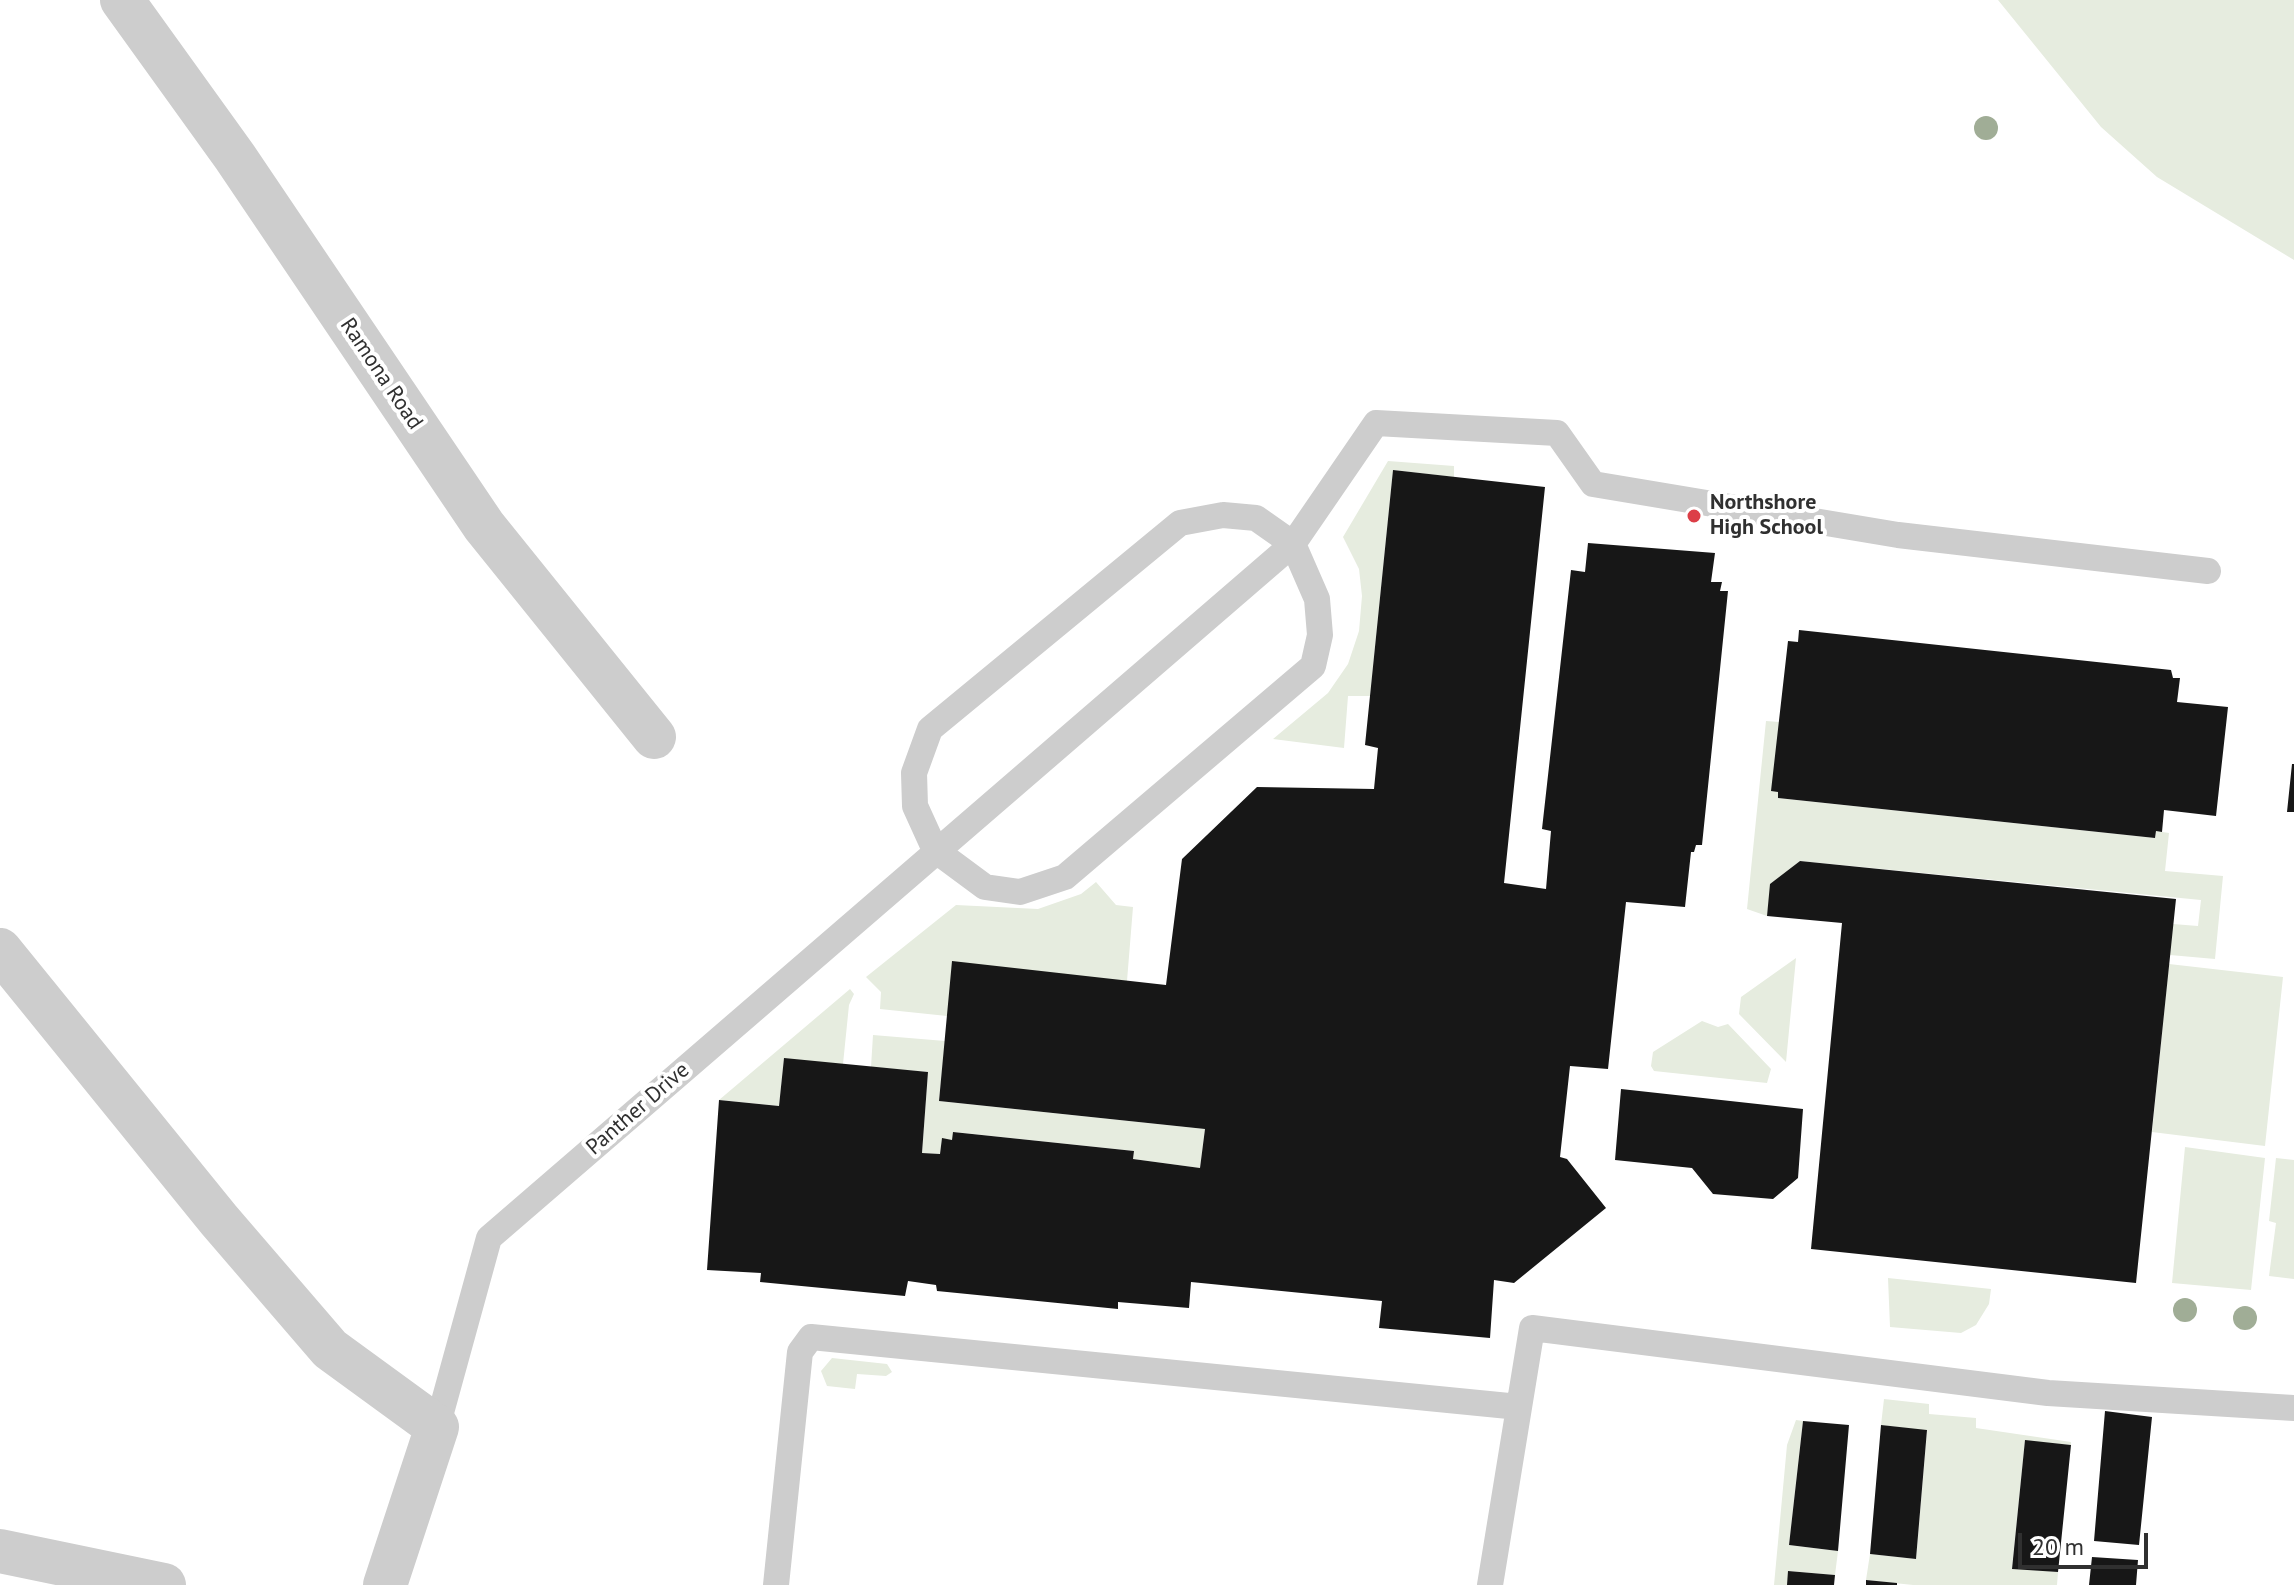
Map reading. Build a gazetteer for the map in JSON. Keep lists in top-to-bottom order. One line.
{"streets":{"street":["Ramona Road","Panther Drive"]},"places":["Northshore High School"],"scale_bar":"20 m"}
